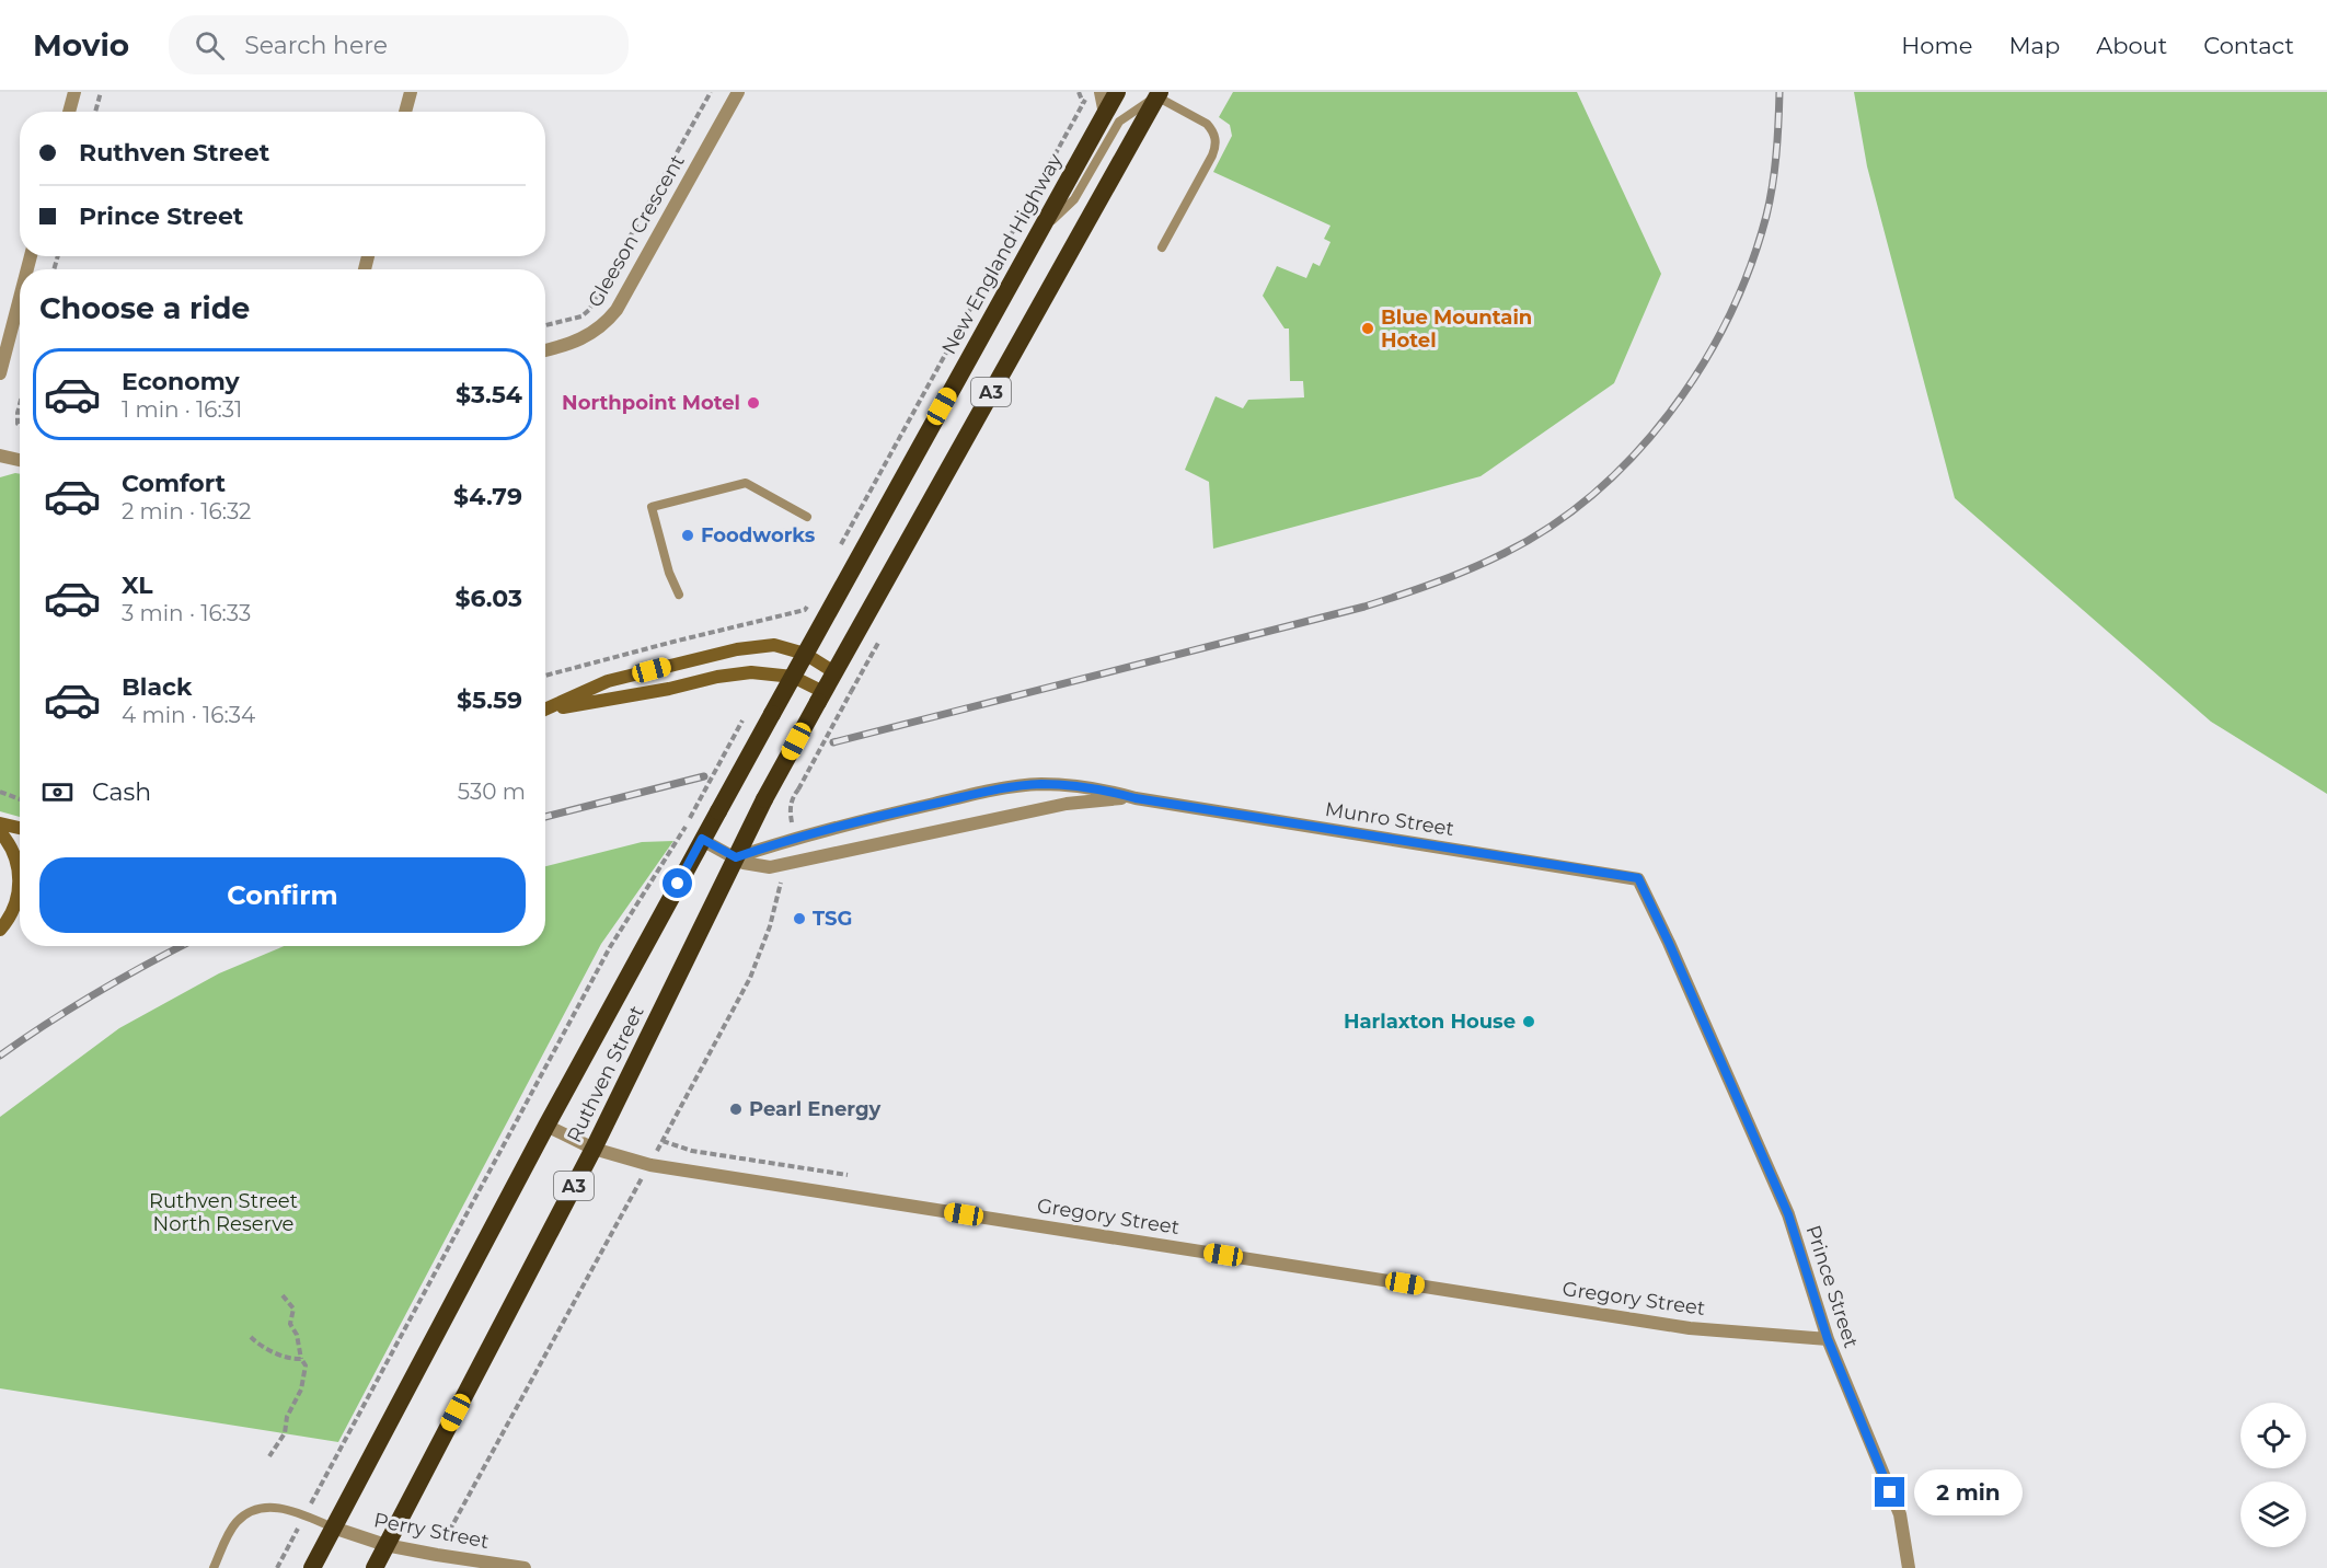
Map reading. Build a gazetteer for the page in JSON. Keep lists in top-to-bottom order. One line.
{"streets":{"highway":["New England Highway","A3","Ruthven Street"],"street":["Gleeson Crescent","Munro Street","Gregory Street","Prince Street","Perry Street"]},"crossings":[["New England Highway","Ruthven Street"],["A3","Ruthven Street"],["Munro Street","Ruthven Street"],["Munro Street","Prince Street"],["Ruthven Street","Gregory Street"],["Ruthven Street","Perry Street"],["Gregory Street","Prince Street"]],"parks":["Ruthven Street North Reserve"],"places":["Blue Mountain Hotel","Northpoint Motel","Foodworks","TSG","Harlaxton House","Pearl Energy"],"page":{"header":"Movio","search":"Search here","nav":["Home","Map","About","Contact"],"banner":["Ruthven Street","Prince Street"],"heading":"Choose a ride","list":[{"name":"Economy","note":"1 min · 16:31","value":"$3.54"},{"name":"Comfort","note":"2 min · 16:32","value":"$4.79"},{"name":"XL","note":"3 min · 16:33","value":"$6.03"},{"name":"Black","note":"4 min · 16:34","value":"$5.59"}],"pay":["Cash","530 m"],"buttons":"Confirm","bubble":"2 min"}}
